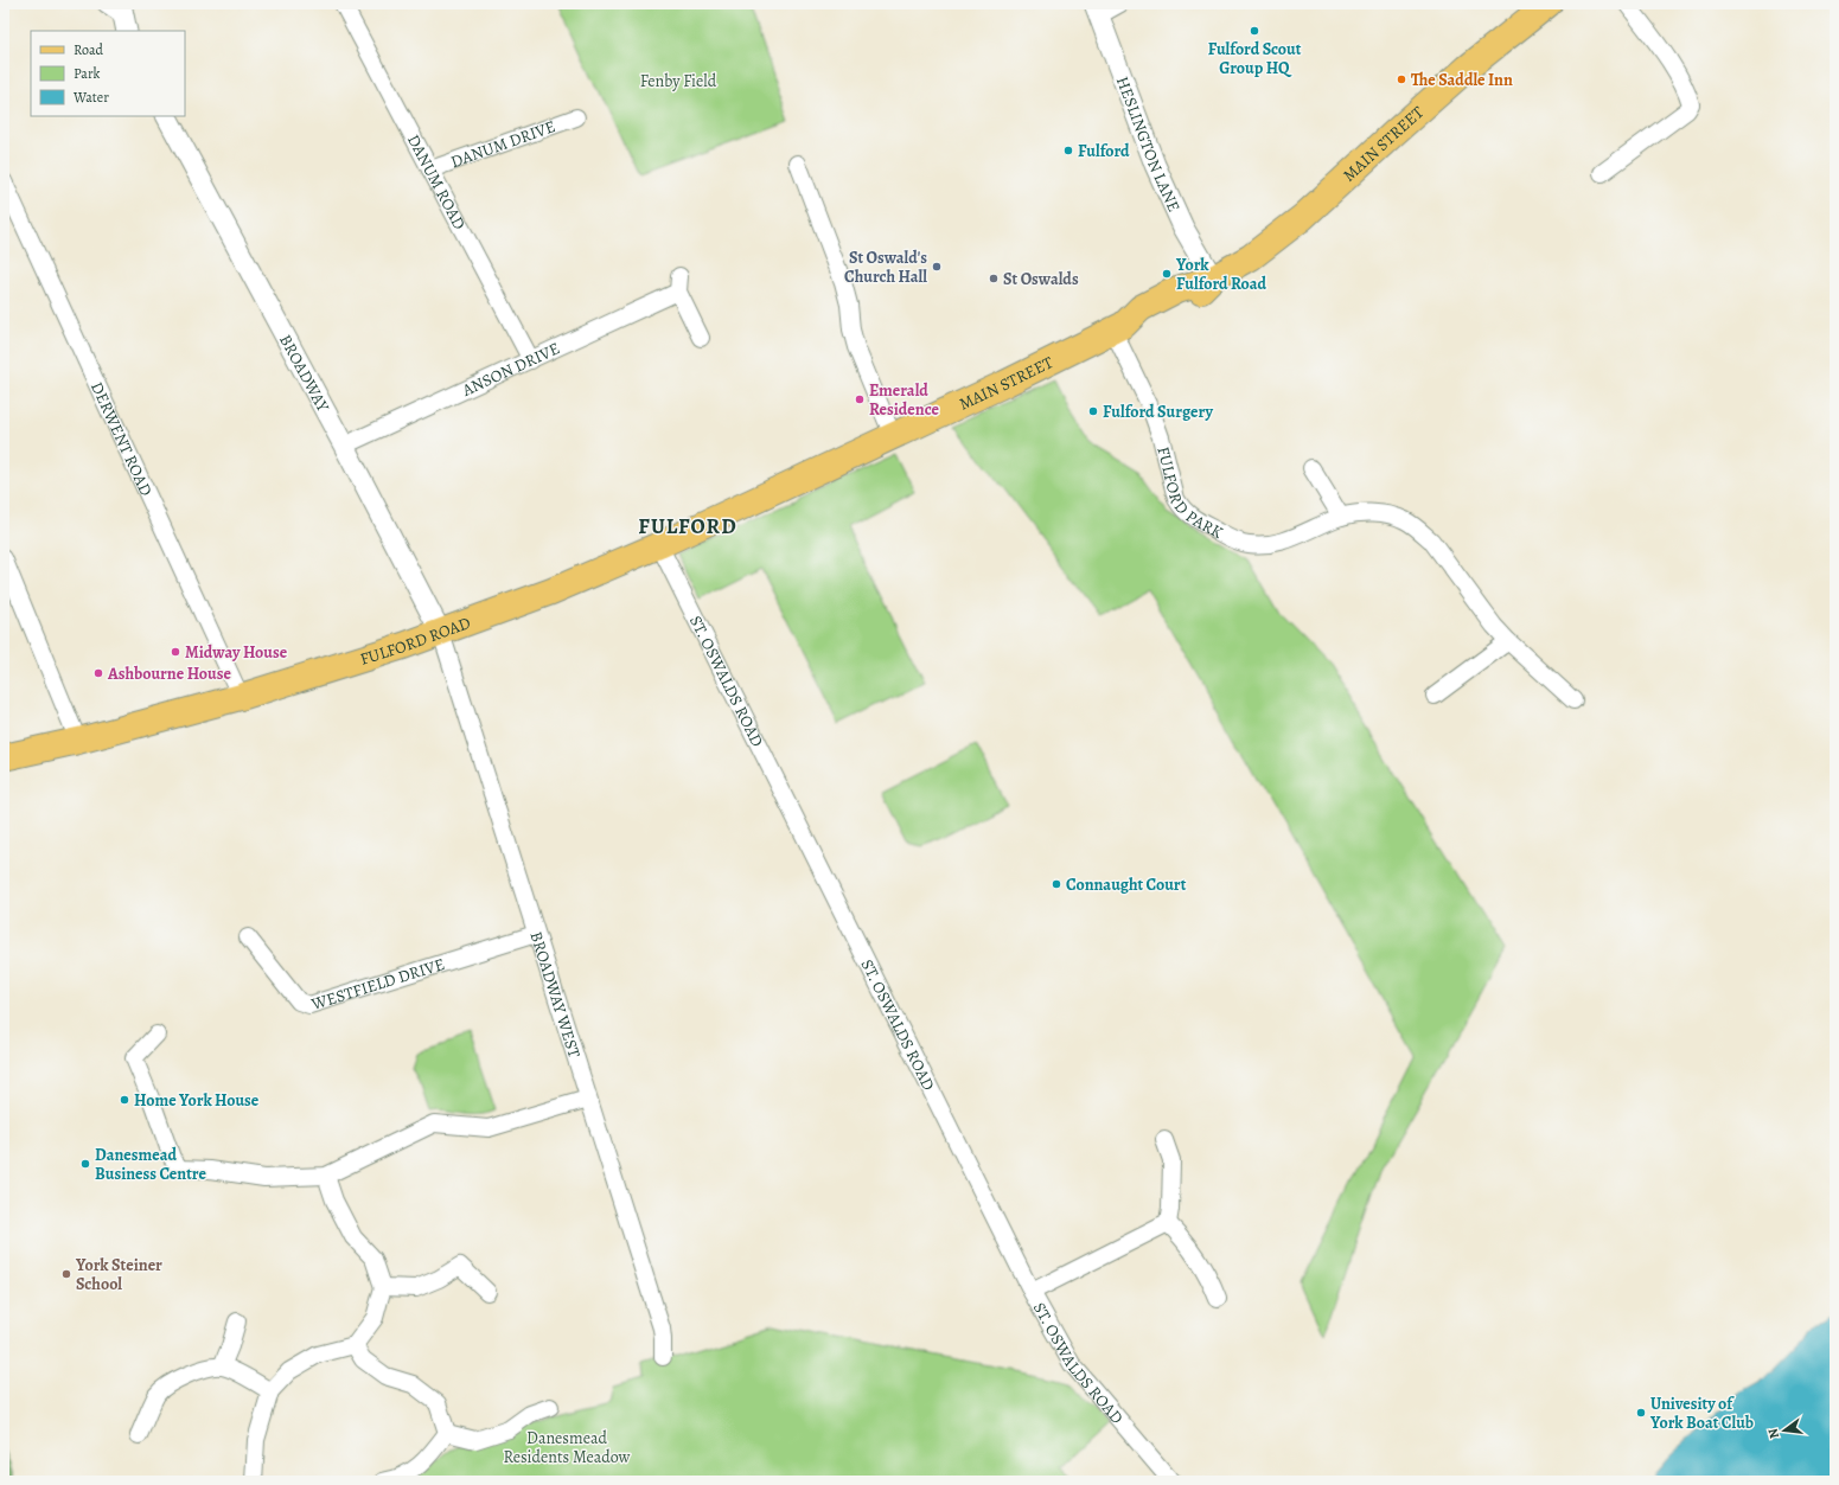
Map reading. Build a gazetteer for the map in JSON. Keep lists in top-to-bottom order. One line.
{"streets":{"main road":["MAIN STREET","FULFORD ROAD"],"street":["DANUM DRIVE","HESLINGTON LANE","DANUM ROAD","ANSON DRIVE","BROADWAY","DERWENT ROAD","FULFORD PARK","ST. OSWALDS ROAD","WESTFIELD DRIVE","BROADWAY WEST"]},"crossings":[["DANUM DRIVE","DANUM ROAD"],["HESLINGTON LANE","MAIN STREET"],["MAIN STREET","FULFORD PARK"],["MAIN STREET","FULFORD ROAD"],["DANUM ROAD","ANSON DRIVE"],["ANSON DRIVE","BROADWAY"],["BROADWAY","FULFORD ROAD"],["BROADWAY","BROADWAY WEST"],["DERWENT ROAD","FULFORD ROAD"],["FULFORD ROAD","ST. OSWALDS ROAD"],["FULFORD ROAD","BROADWAY WEST"],["WESTFIELD DRIVE","BROADWAY WEST"]],"districts":["FULFORD"],"parks":["Fenby Field","Danesmead Residents Meadow"],"places":["Fulford Scout Group HQ","The Saddle Inn","Fulford","St Oswald's Church Hall","York Fulford Road","St Oswalds","Emerald Residence","Fulford Surgery","Midway House","Ashbourne House","Connaught Court","Home York House","Danesmead Business Centre","York Steiner School","Univesity of York Boat Club"],"legend":["Road","Park","Water"],"north":"left"}
